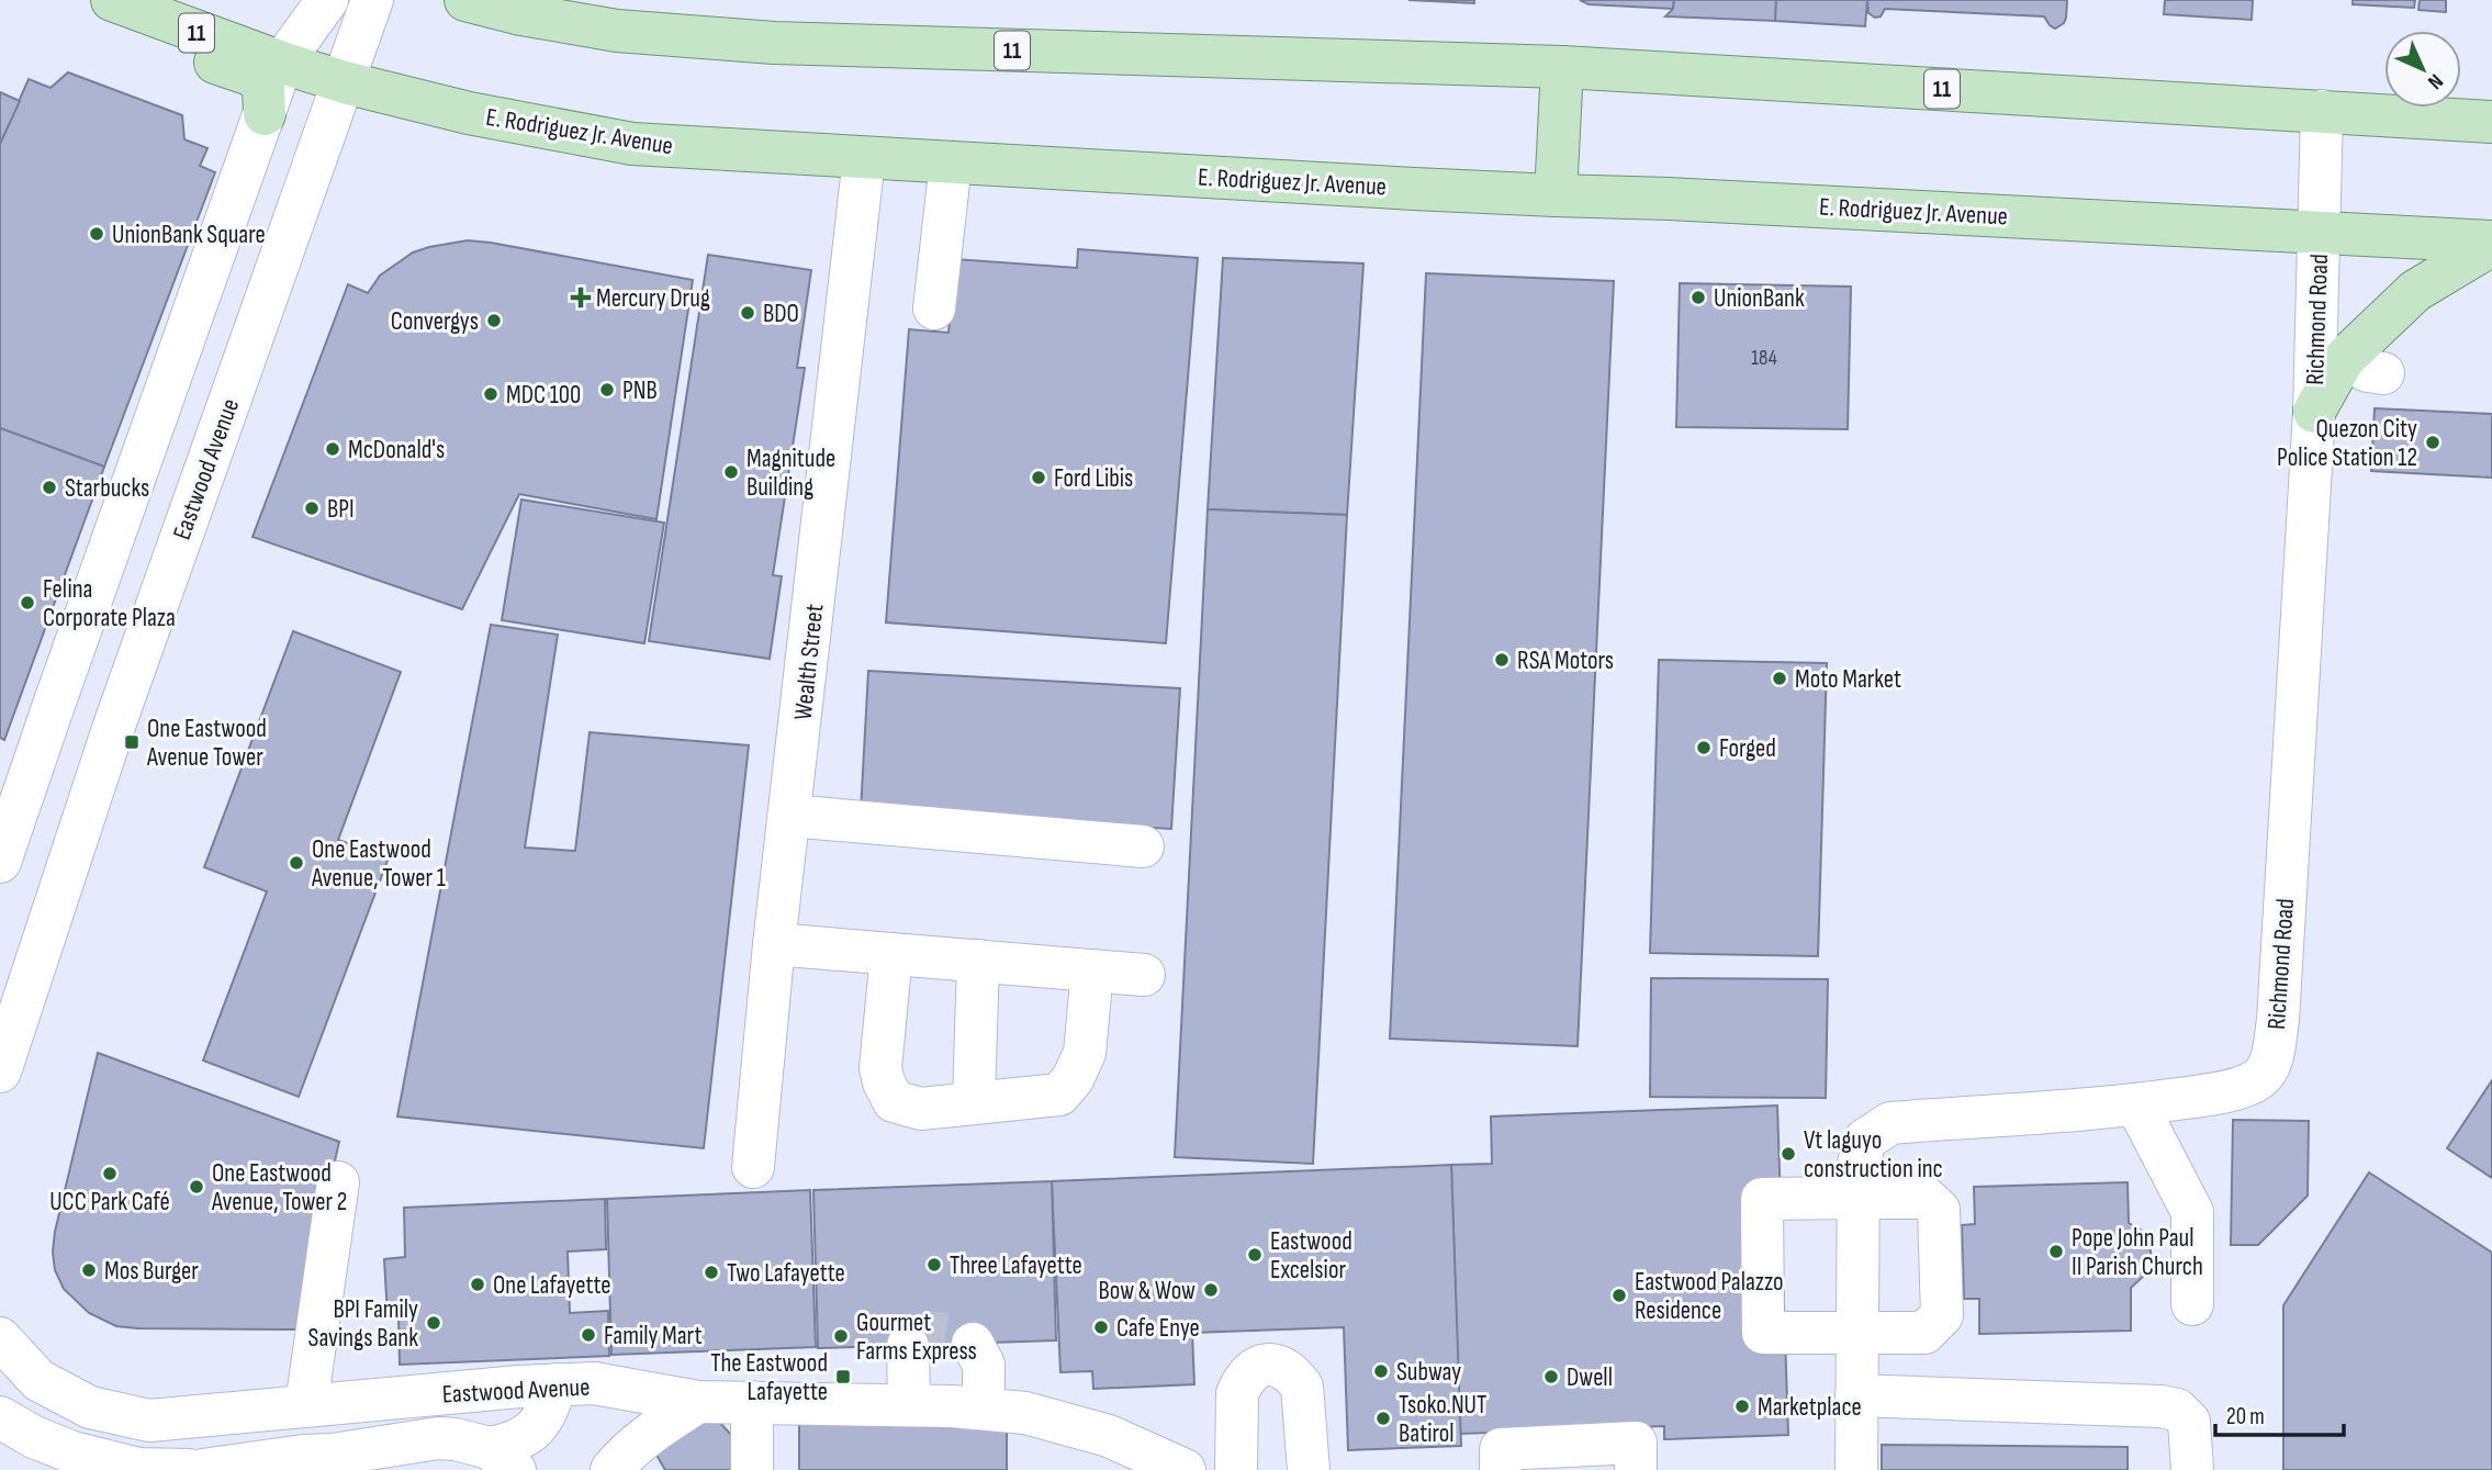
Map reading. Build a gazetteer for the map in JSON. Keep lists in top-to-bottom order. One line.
{"streets":{"main road":["11","E. Rodriguez Jr. Avenue"],"street":["Richmond Road","Eastwood Avenue","Wealth Street"]},"crossings":[["11","Richmond Road"],["E. Rodriguez Jr. Avenue","Richmond Road"],["E. Rodriguez Jr. Avenue","Eastwood Avenue"],["E. Rodriguez Jr. Avenue","Wealth Street"]],"places":{"other":["UnionBank Square","UnionBank","BDO","Convergys","PNB","MDC 100","Quezon City Police Station 12","McDonald's","Magnitude Building","Ford Libis","Starbucks","BPI","Felina Corporate Plaza","RSA Motors","Moto Market","Forged","One Eastwood Avenue, Tower 1","Vt laguyo construction inc","UCC Park Café","One Eastwood Avenue, Tower 2","Pope John Paul II Parish Church","Eastwood Excelsior","Three Lafayette","Mos Burger","Two Lafayette","One Lafayette","Bow & Wow","Eastwood Palazzo Residence","BPI Family Savings Bank","Cafe Enye","Family Mart","Gourmet Farms Express","Subway","Dwell","Marketplace","Tsoko.NUT Batirol"],"health":["Mercury Drug"],"transit":["One Eastwood Avenue Tower","The Eastwood Lafayette"]},"house_numbers":["184"],"scale_bar":"20 m","north":"bottom right"}
